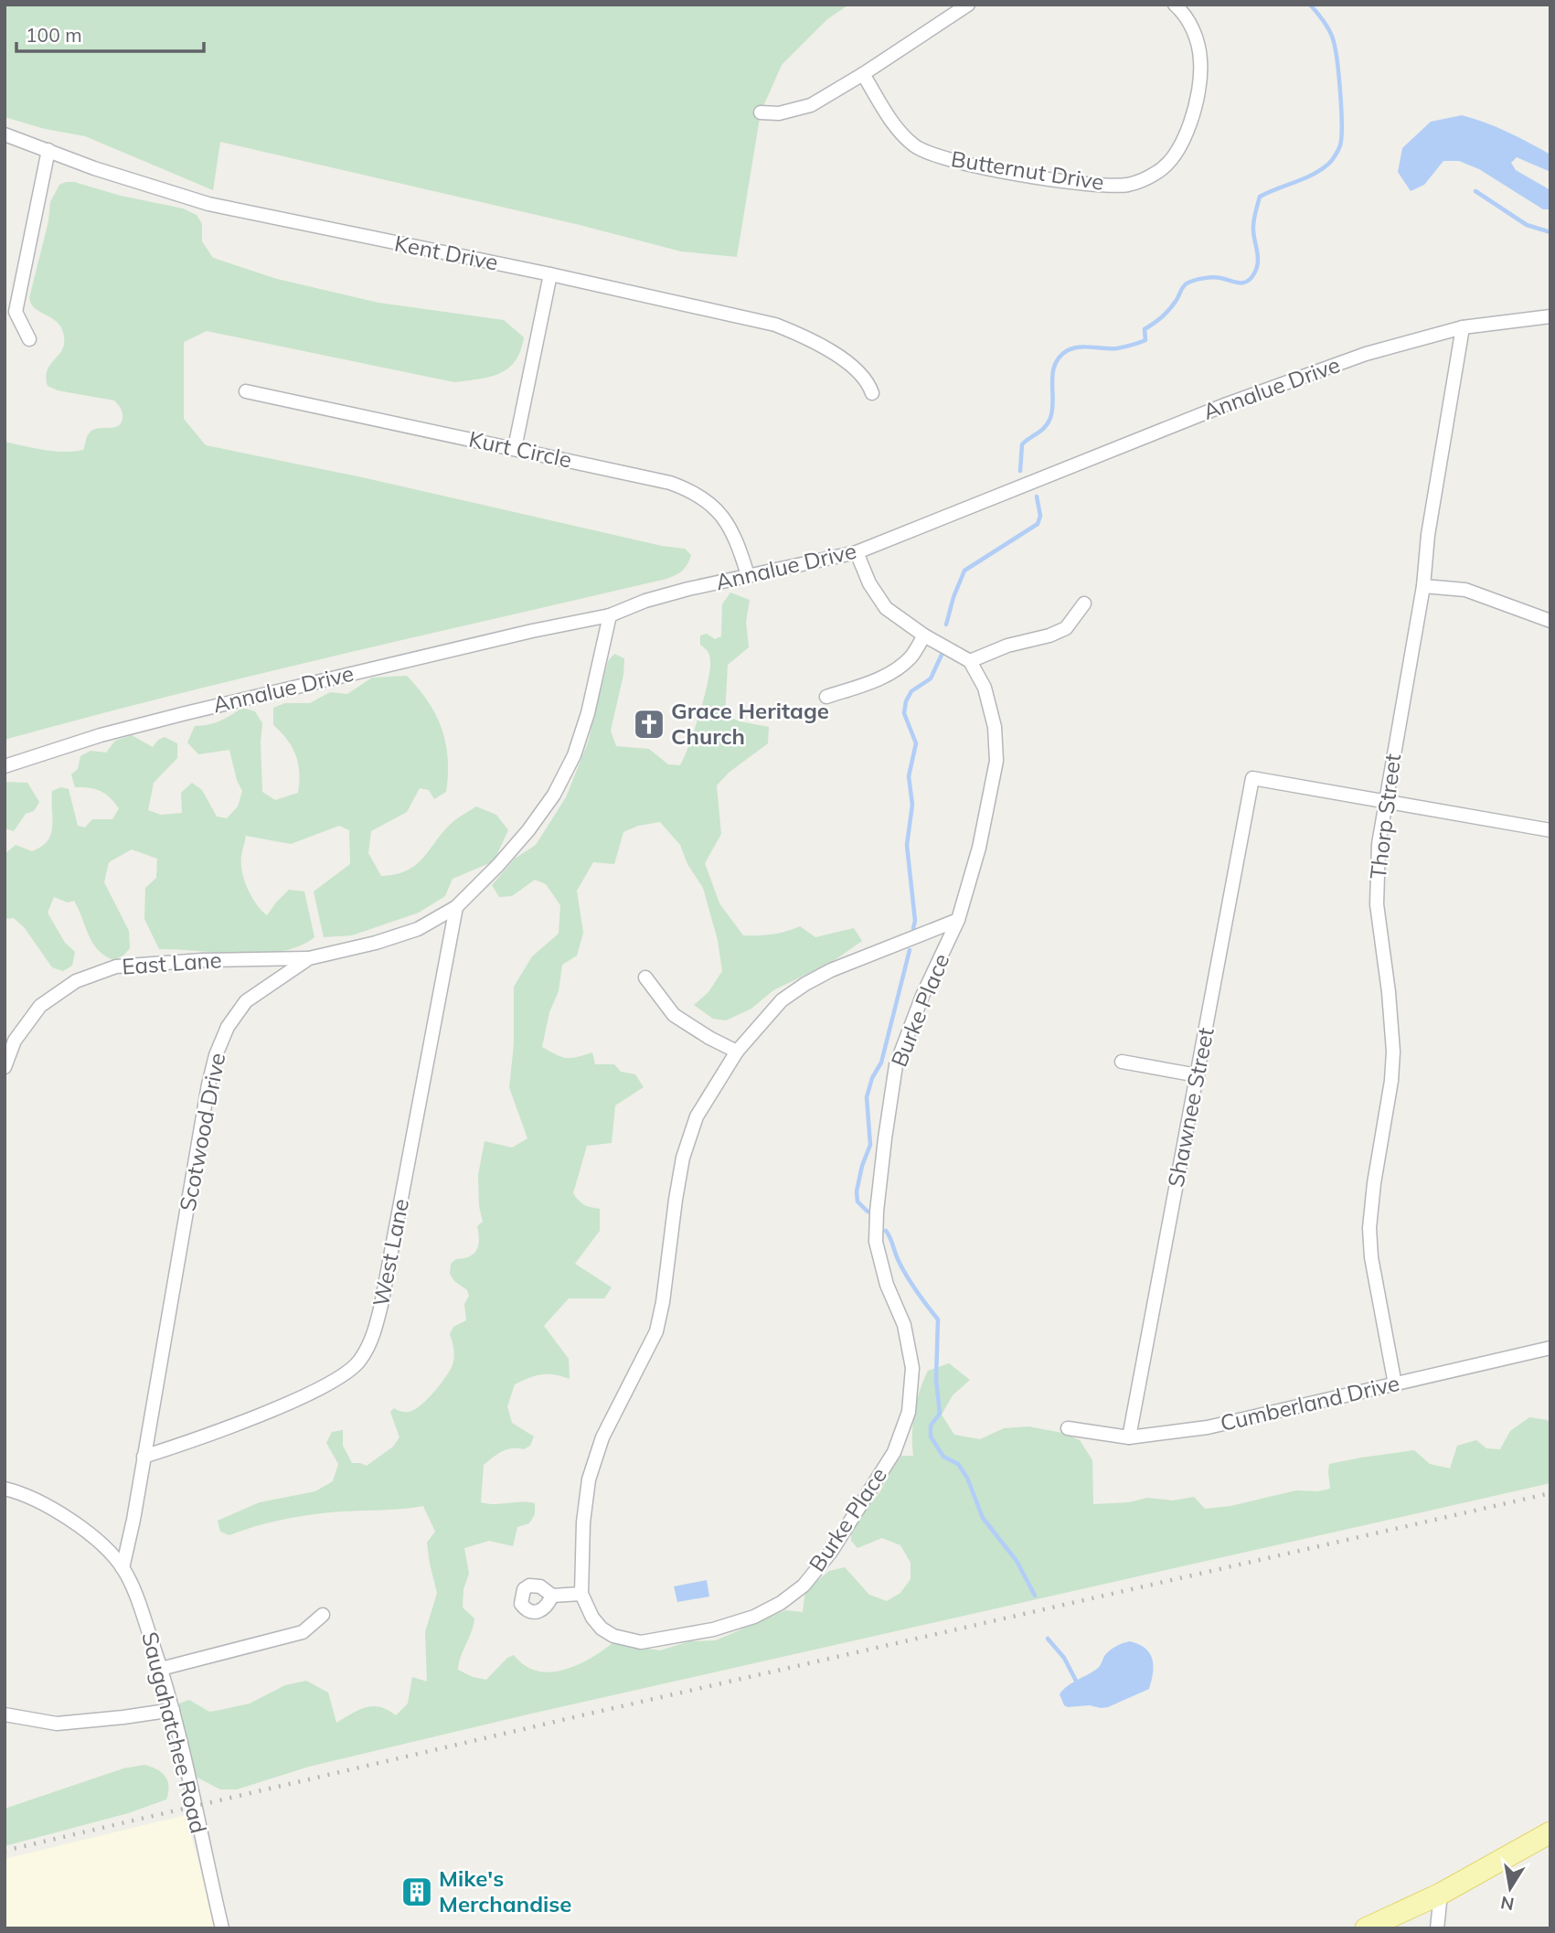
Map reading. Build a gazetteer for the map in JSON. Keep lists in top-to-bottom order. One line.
{"streets":{"street":["Butternut Drive","Kent Drive","Annalue Drive","Kurt Circle","Thorp Street","East Lane","Burke Place","Shawnee Street","Scotwood Drive","West Lane","Cumberland Drive","Saugahatchee Road"]},"crossings":[["Annalue Drive","Kurt Circle"],["Annalue Drive","Thorp Street"],["Annalue Drive","Scotwood Drive"],["Thorp Street","Shawnee Street"],["Thorp Street","Cumberland Drive"],["East Lane","Scotwood Drive"],["Shawnee Street","Cumberland Drive"],["Scotwood Drive","West Lane"],["Scotwood Drive","Saugahatchee Road"]],"places":{"church":["Grace Heritage Church"],"building":["Mike's Merchandise"]},"scale_bar":"100 m","north":"bottom"}
